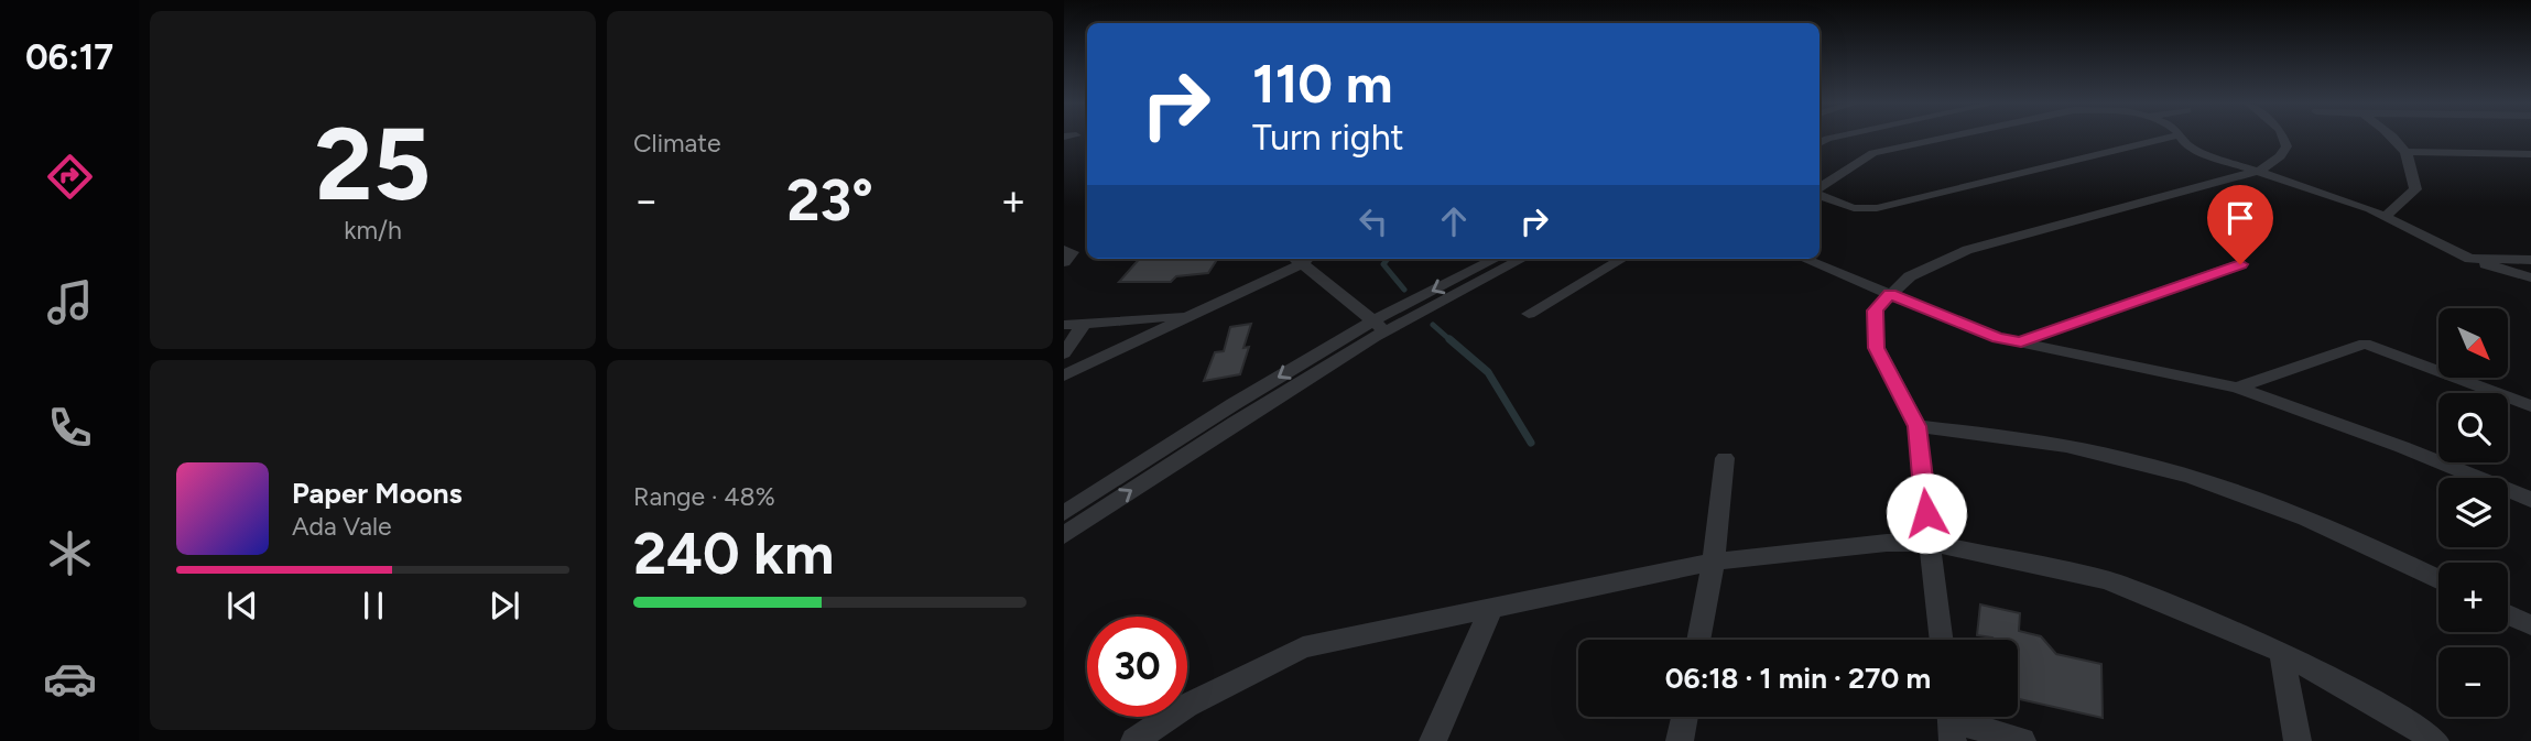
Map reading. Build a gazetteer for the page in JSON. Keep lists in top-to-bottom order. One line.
{"north":"bottom right","page":{"tabs":"06:17","tile":[["25","km/h"],"Climate",["Range · 48%","240 km"]],"turn":["110 m","Turn right"],"heat":["−","23°","+"],"map_buttons":["+","−"],"song":["Paper Moons","Ada Vale"],"limit":"30","trip":"06:18 · 1 min · 270 m"}}
